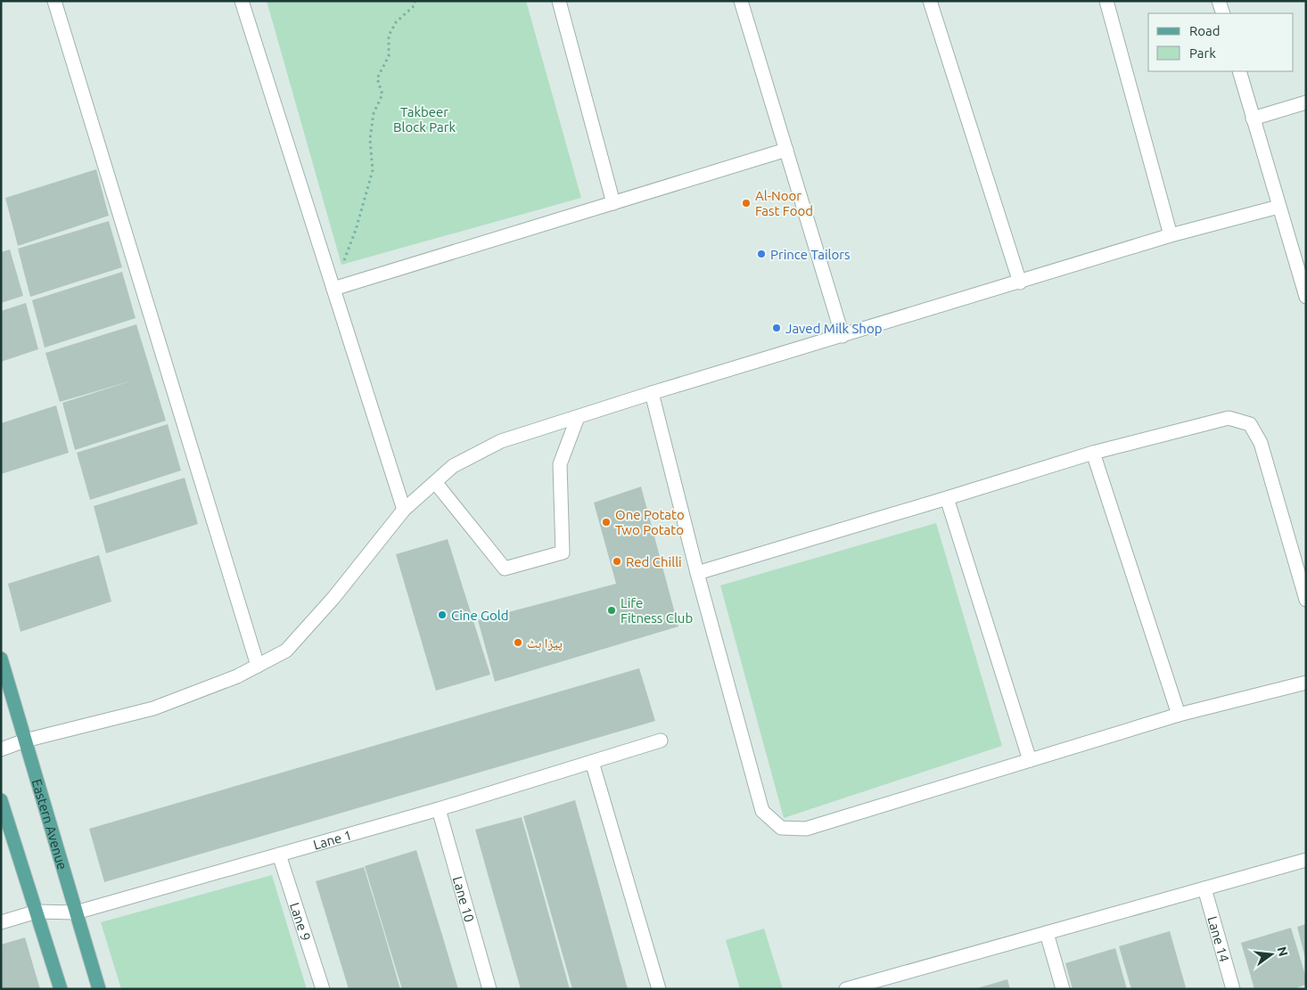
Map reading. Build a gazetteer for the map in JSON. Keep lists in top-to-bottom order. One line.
{"streets":{"main road":["Eastern Avenue"],"street":["Lane 1","Lane 10","Lane 9","Lane 14"]},"crossings":[["Eastern Avenue","Lane 1"],["Lane 1","Lane 10"],["Lane 1","Lane 9"]],"parks":["Takbeer Block Park"],"places":["Al-Noor Fast Food","Prince Tailors","Javed Milk Shop","One Potato Two Potato","Red Chilli","Life Fitness Club","Cine Gold","پیزا ہٹ"],"legend":["Road","Park"],"north":"right"}
